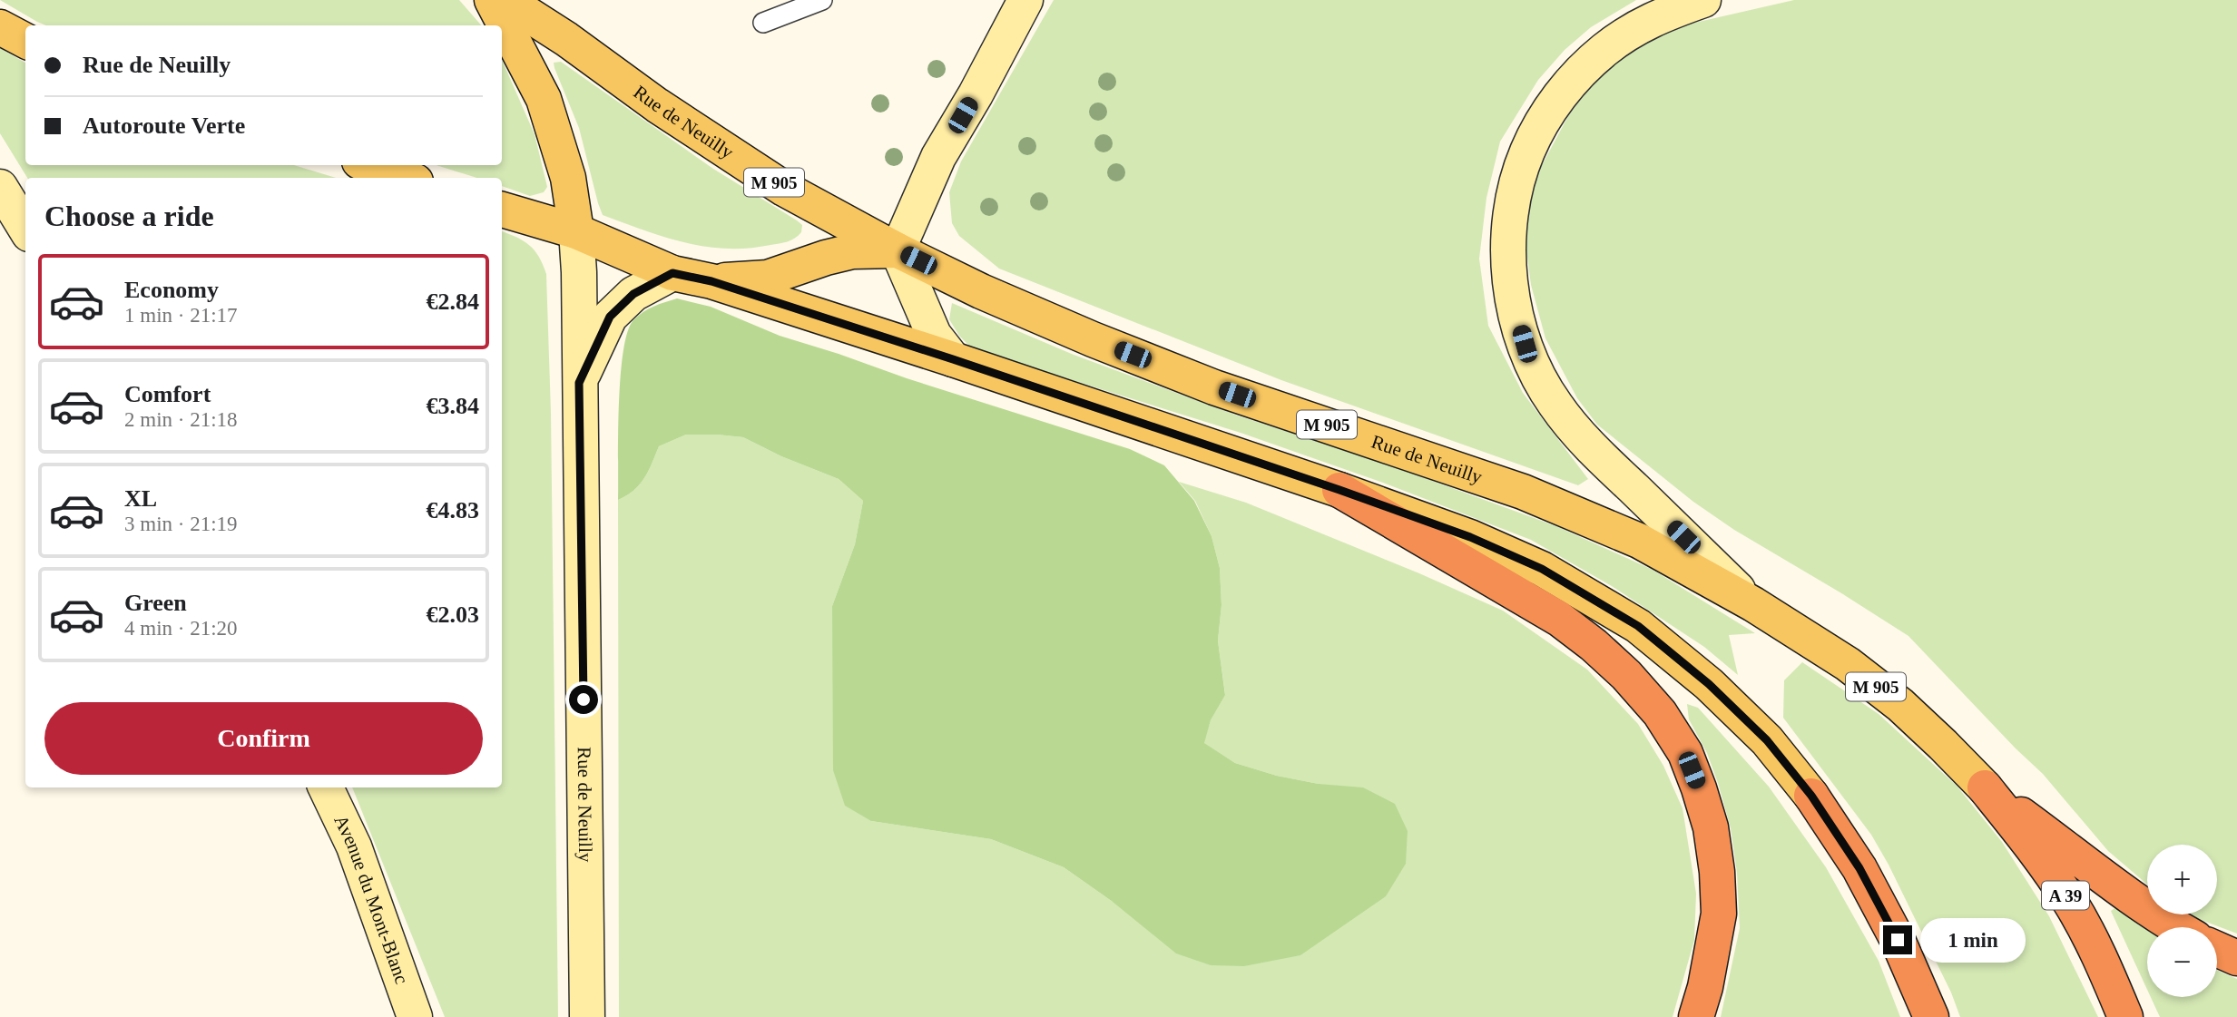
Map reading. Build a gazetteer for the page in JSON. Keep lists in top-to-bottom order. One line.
{"streets":{"highway":["A 39"],"main road":["Rue de Neuilly","M 905","Avenue du Mont-Blanc"]},"crossings":[["Rue de Neuilly","A 39"]],"page":{"banner":["Rue de Neuilly","Autoroute Verte"],"heading":"Choose a ride","list":[{"name":"Economy","note":"1 min · 21:17","value":"€2.84"},{"name":"Comfort","note":"2 min · 21:18","value":"€3.84"},{"name":"XL","note":"3 min · 21:19","value":"€4.83"},{"name":"Green","note":"4 min · 21:20","value":"€2.03"}],"buttons":"Confirm","map_buttons":["+","−"],"bubble":"1 min"}}
